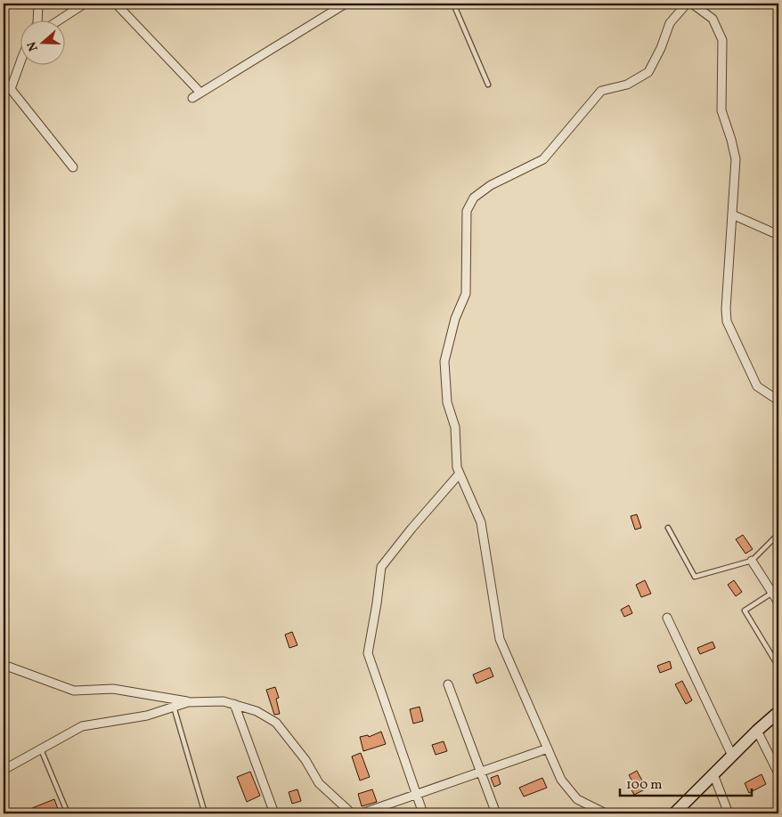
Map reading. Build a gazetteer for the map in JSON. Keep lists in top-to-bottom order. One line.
{"scale_bar":"100 m","north":"left"}
